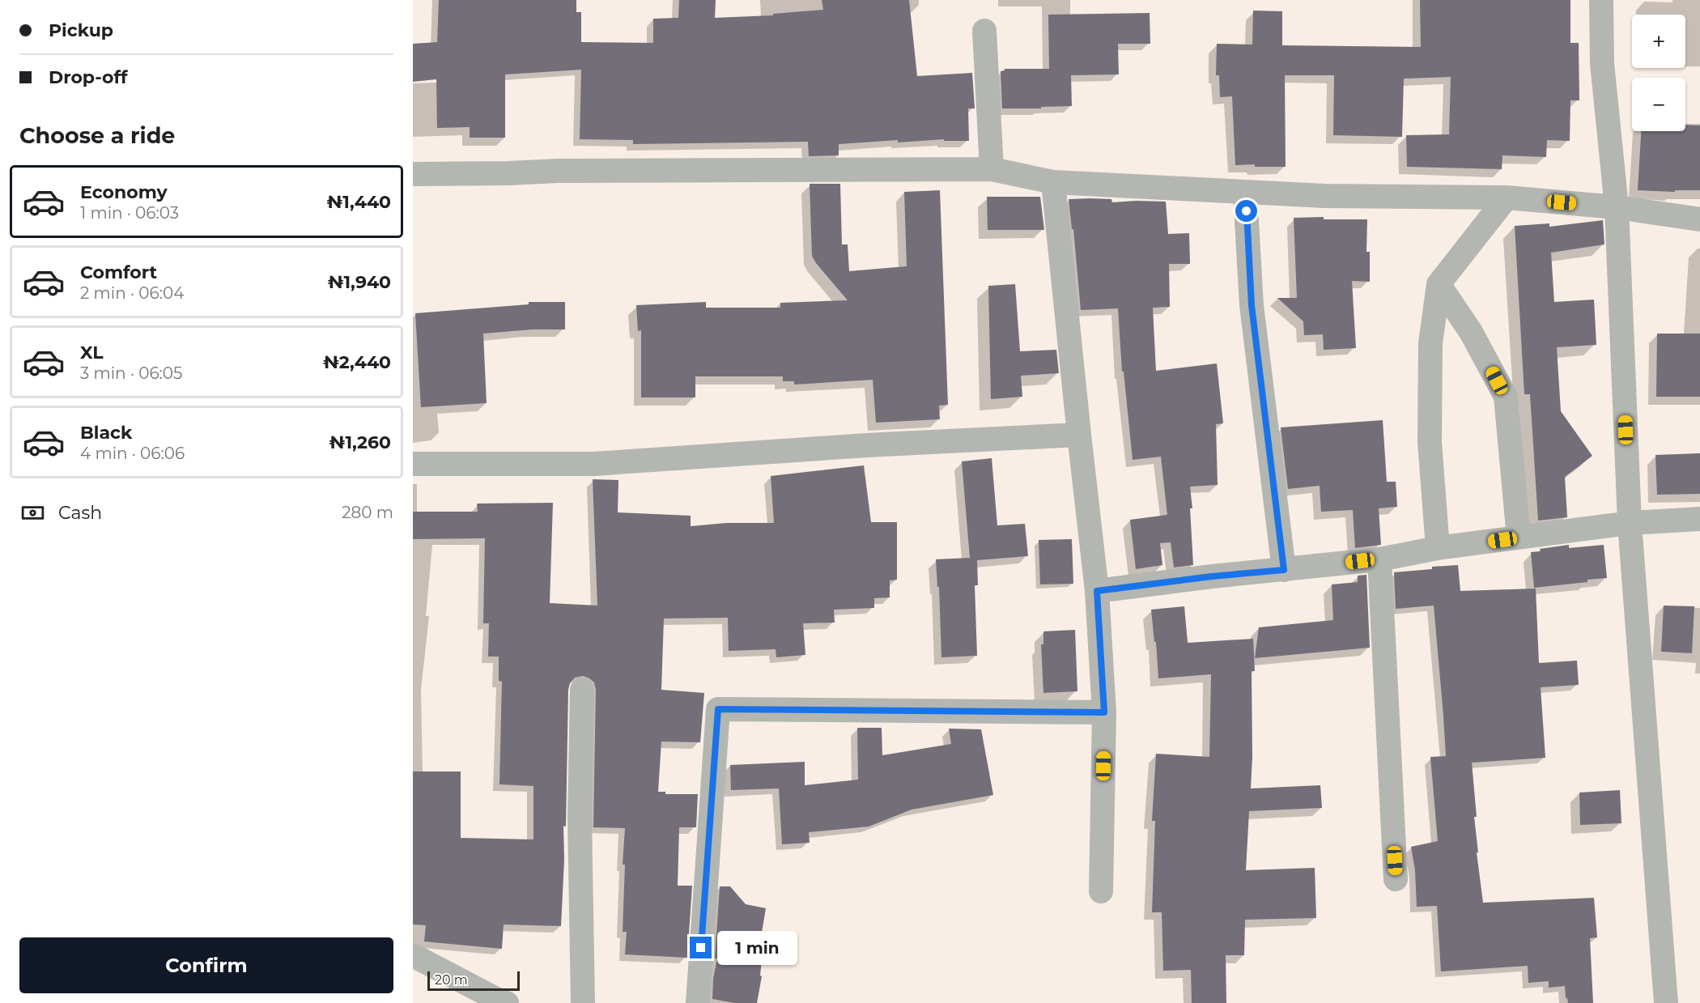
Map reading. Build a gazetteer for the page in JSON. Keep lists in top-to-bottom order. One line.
{"scale_bar":"20 m","page":{"banner":["Pickup","Drop-off"],"map_buttons":["+","−"],"heading":"Choose a ride","list":[{"name":"Economy","note":"1 min · 06:03","value":"₦1,440"},{"name":"Comfort","note":"2 min · 06:04","value":"₦1,940"},{"name":"XL","note":"3 min · 06:05","value":"₦2,440"},{"name":"Black","note":"4 min · 06:06","value":"₦1,260"}],"pay":["Cash","280 m"],"buttons":"Confirm","bubble":"1 min","scale":"20 m"}}
